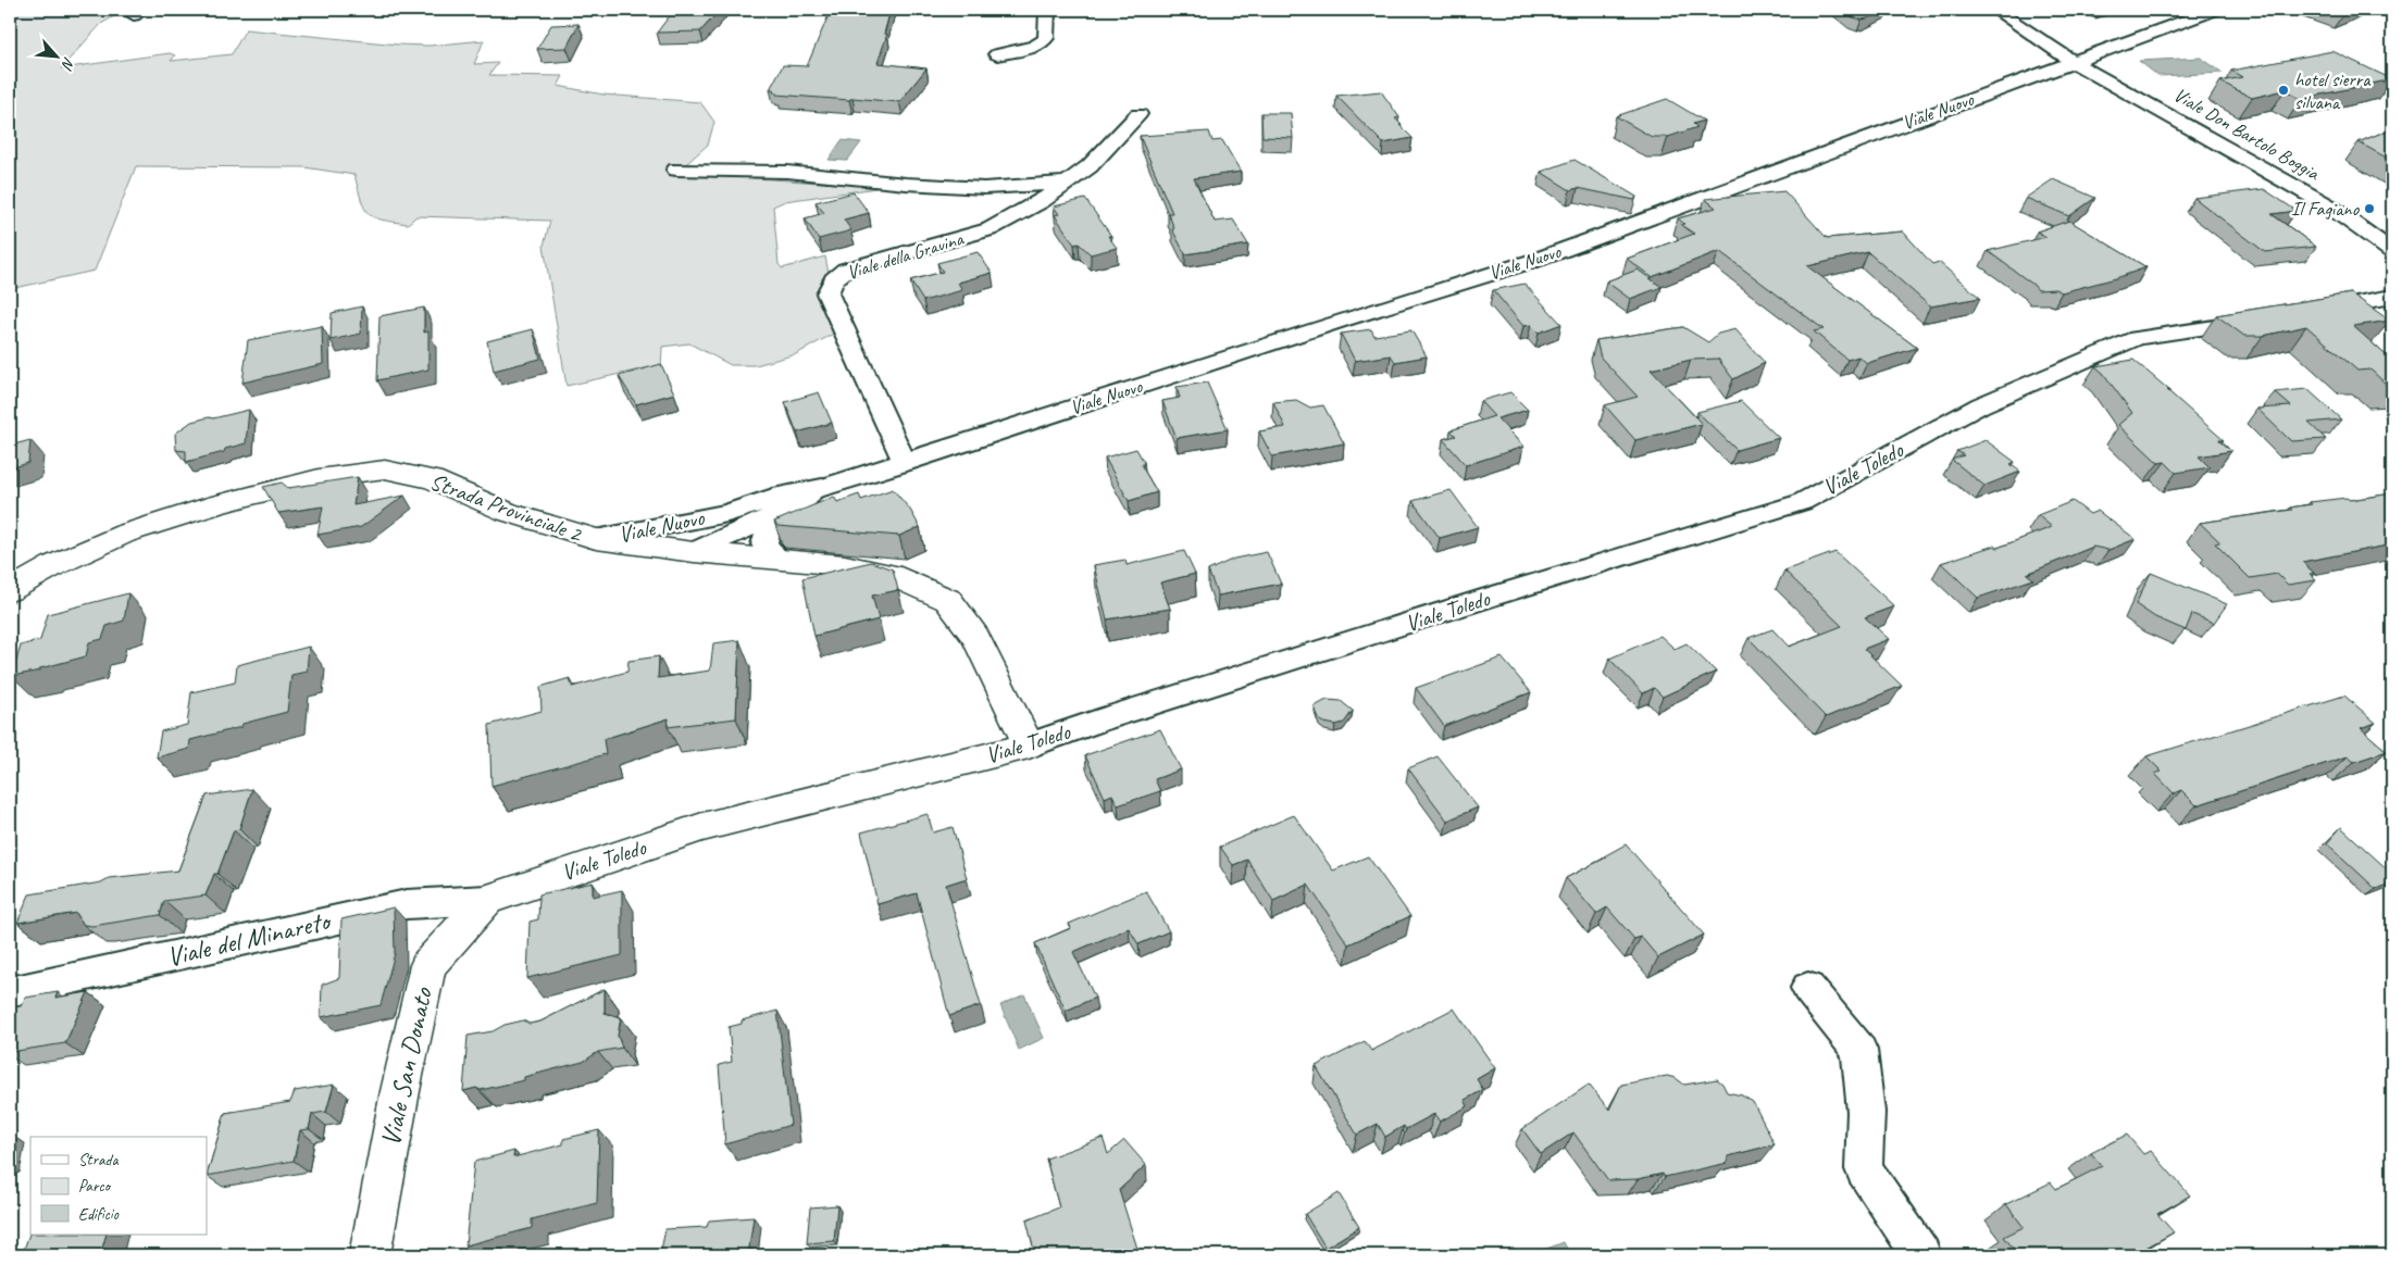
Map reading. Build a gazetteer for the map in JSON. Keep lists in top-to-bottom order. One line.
{"streets":{"street":["Viale Nuovo","Viale Don Bartolo Boggia","Viale della Gravina","Viale Toledo","Strada Provinciale 2","Viale del Minareto","Viale San Donato"]},"crossings":[["Viale Nuovo","Viale Don Bartolo Boggia"],["Viale Nuovo","Viale della Gravina"],["Viale Nuovo","Strada Provinciale 2"],["Viale Toledo","Strada Provinciale 2"],["Viale Toledo","Viale del Minareto"],["Viale Toledo","Viale San Donato"],["Viale del Minareto","Viale San Donato"]],"places":["hotel sierra silvana","Il Fagiano"],"legend":["Strada","Parco","Edificio"],"north":"bottom right"}
